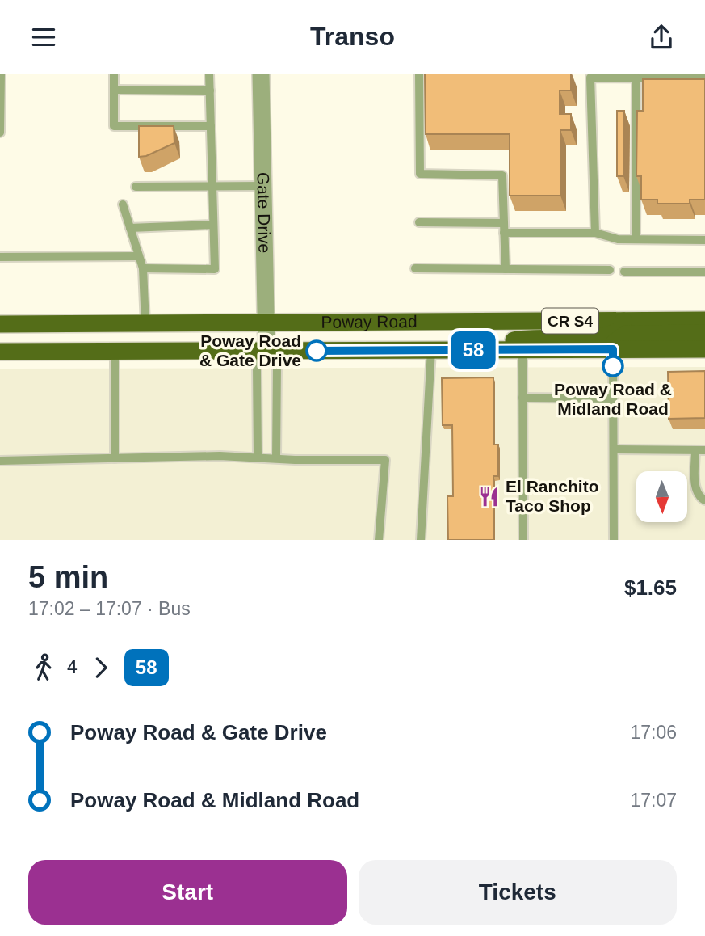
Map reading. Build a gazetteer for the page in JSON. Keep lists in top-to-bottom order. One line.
{"streets":{"main road":["CR S4","Poway Road"],"street":["Gate Drive"]},"crossings":[["Gate Drive","Poway Road"]],"places":{"other":["Poway Road & Gate Drive","Poway Road & Midland Road"],"restaurant":["El Ranchito Taco Shop"]},"lines":["bus line 58"],"north":"bottom","page":{"header":"Transo","on_map":"58","heading":["5 min","17:02 – 17:07 · Bus","$1.65"],"legs":["4","58"],"list":[{"name":"Poway Road & Gate Drive","value":"17:06"},{"name":"Poway Road & Midland Road","value":"17:07"}],"buttons":["Start","Tickets"]}}
